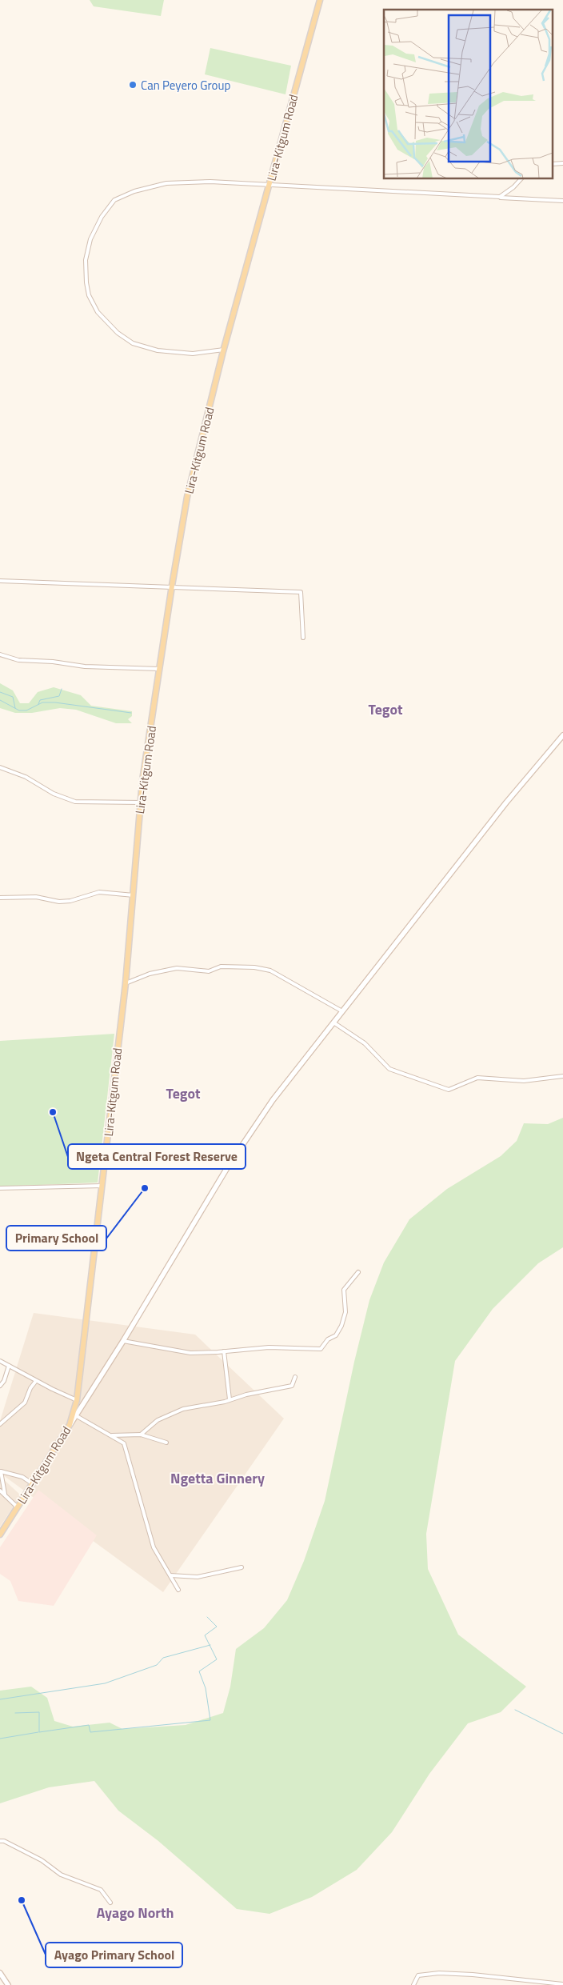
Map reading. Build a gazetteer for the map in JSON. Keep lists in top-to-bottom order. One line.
{"streets":{"main road":["Lira-Kitgum Road"]},"districts":["Tegot","Tegot","Ngetta Ginnery","Ayago North"],"places":["Can Peyero Group","Ngeta Central Forest Reserve","Primary School","Ayago Primary School"]}
